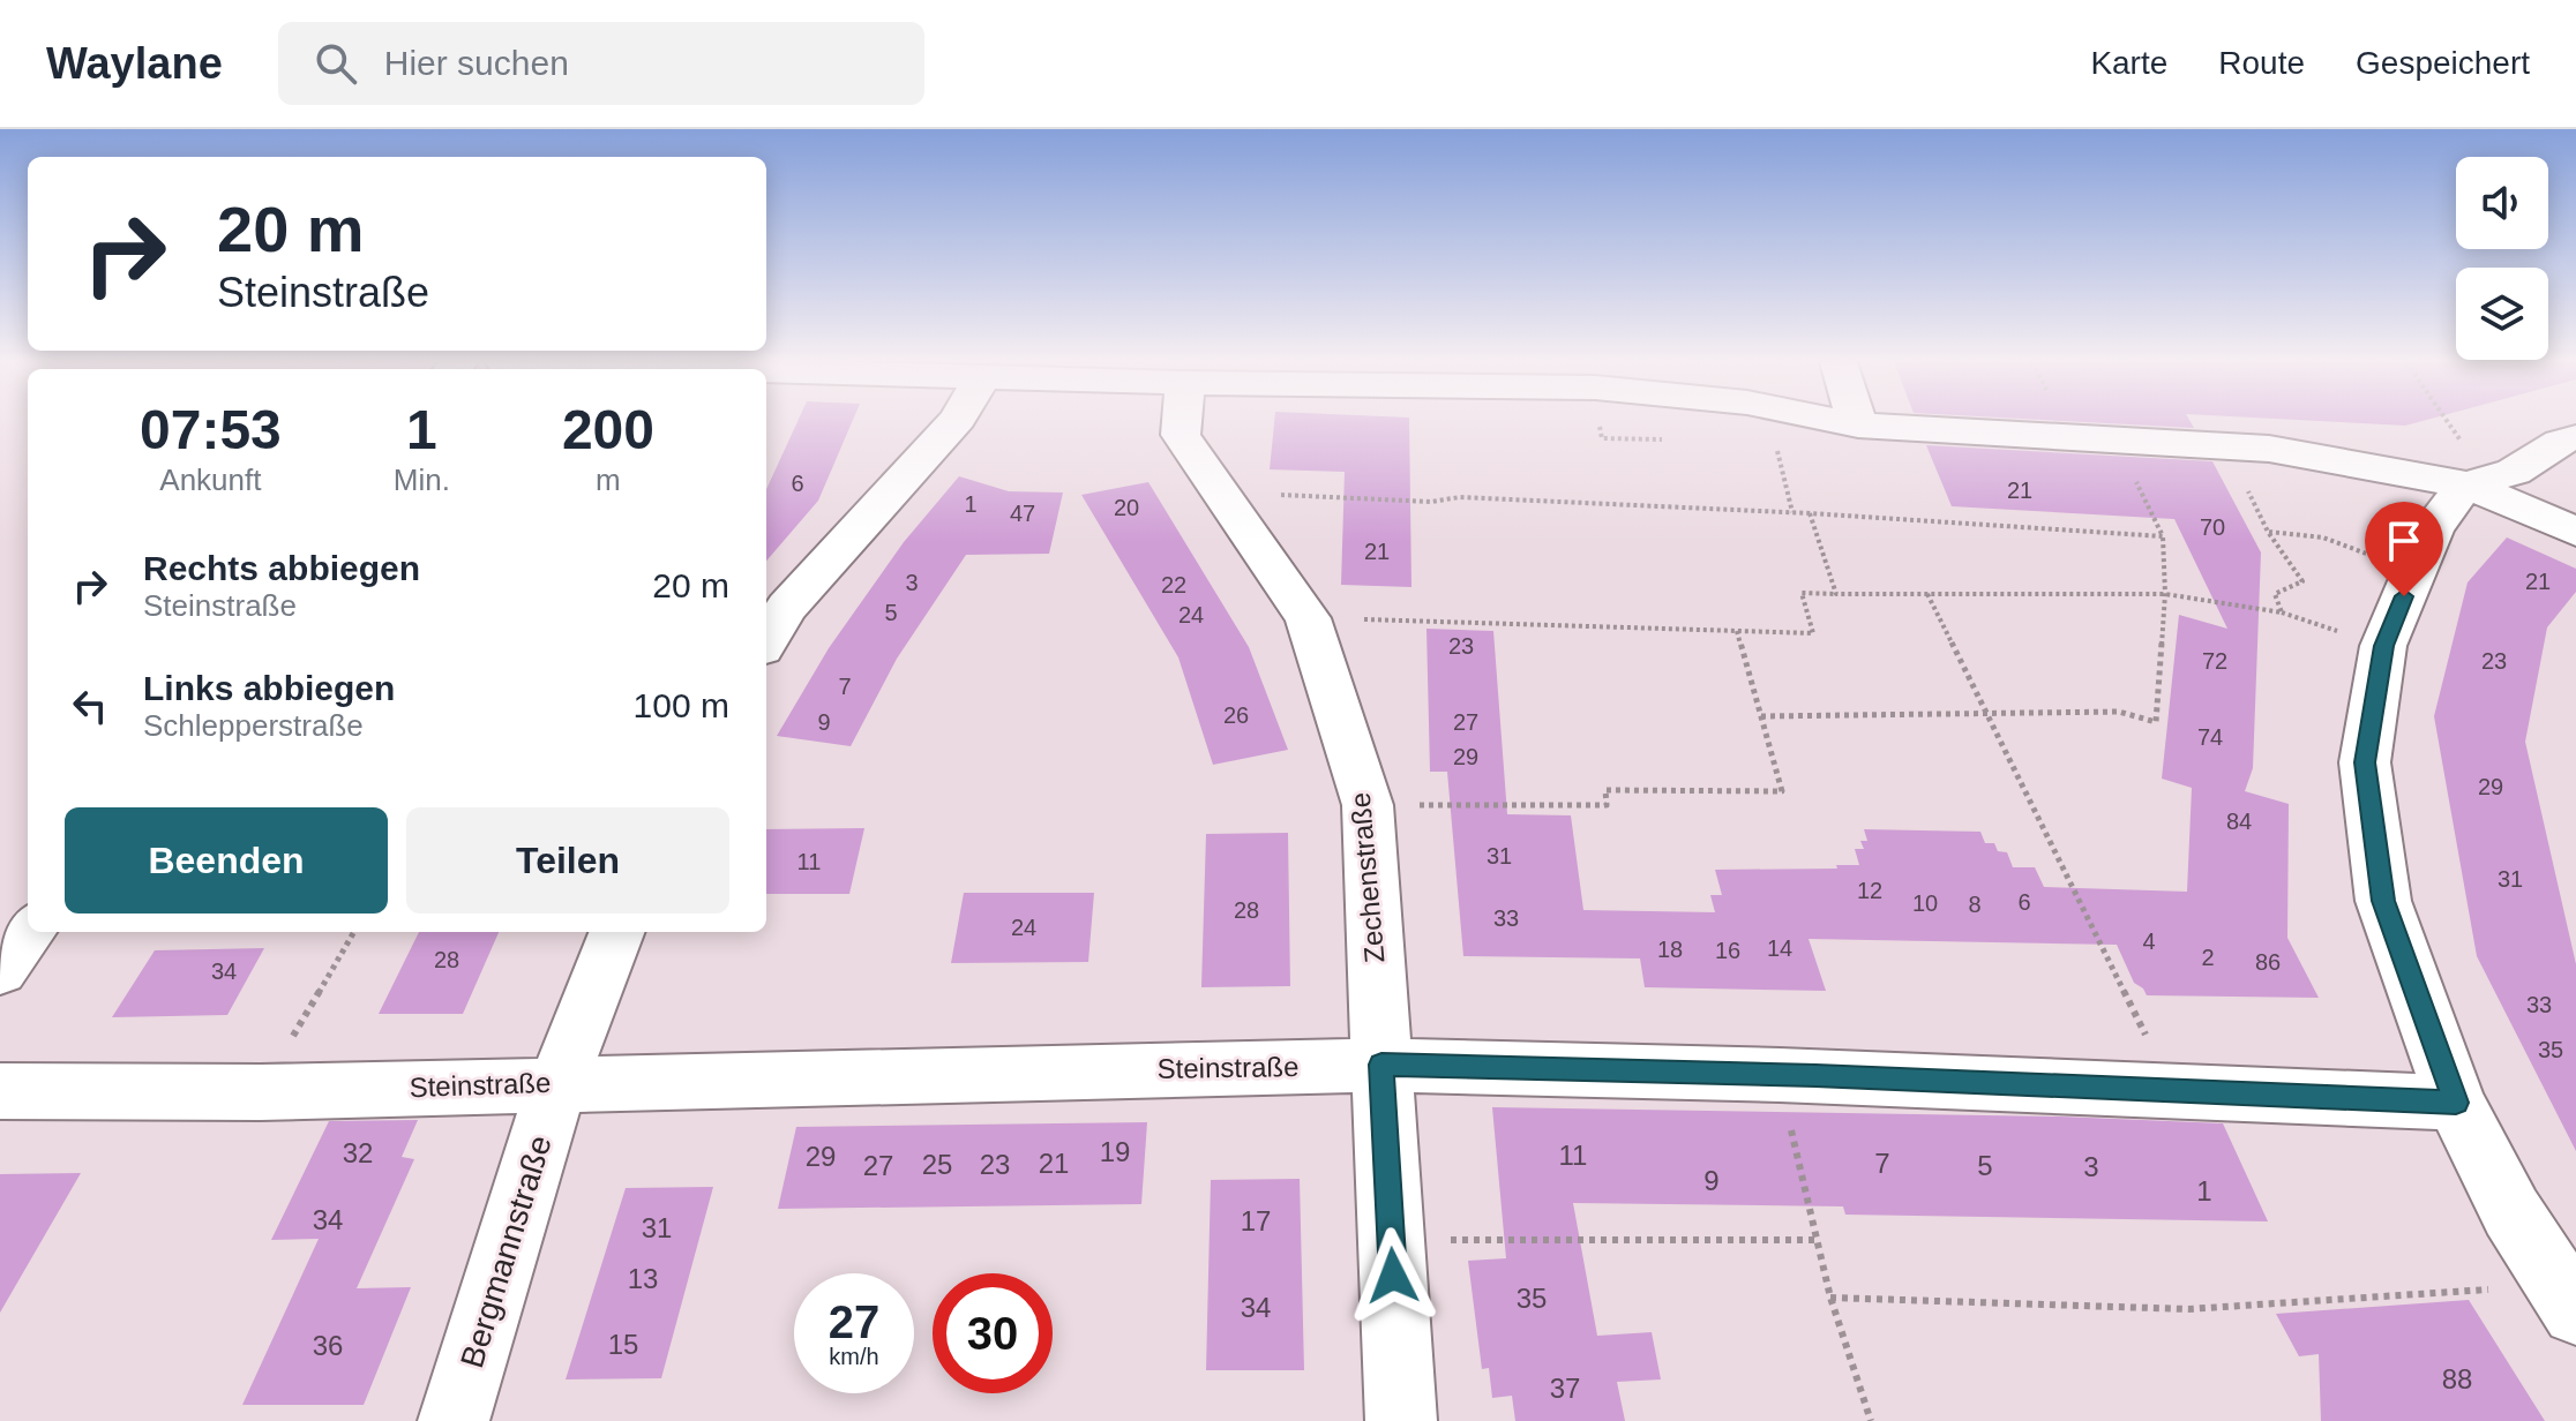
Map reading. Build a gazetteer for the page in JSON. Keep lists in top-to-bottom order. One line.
{"streets":{"street":["Zechenstraße","Steinstraße","Bergmannstraße"]},"crossings":[["Zechenstraße","Steinstraße"],["Steinstraße","Bergmannstraße"]],"house_numbers":["6","21","1","20","47","70","21","21","3","22","5","24","23","72","23","7","26","9","27","74","29","29","84","31","11","31","12","6","10","8","28","33","24","4","14","18","16","2","28","86","34","33","35","19","32","11","29","21","7","25","23","27","5","3","9","1","34","17","31","13","35","34","15","36","88","37"],"page":{"header":"Waylane","search":"Hier suchen","nav":["Karte","Route","Gespeichert"],"turn":["20 m","Steinstraße"],"eta":["07:53","Ankunft","1","Min.","200","m"],"list":[{"name":"Rechts abbiegen","note":"Steinstraße","value":"20 m"},{"name":"Links abbiegen","note":"Schlepperstraße","value":"100 m"}],"buttons":["Beenden","Teilen"],"speed":"27 km/h","limit":"30"}}
